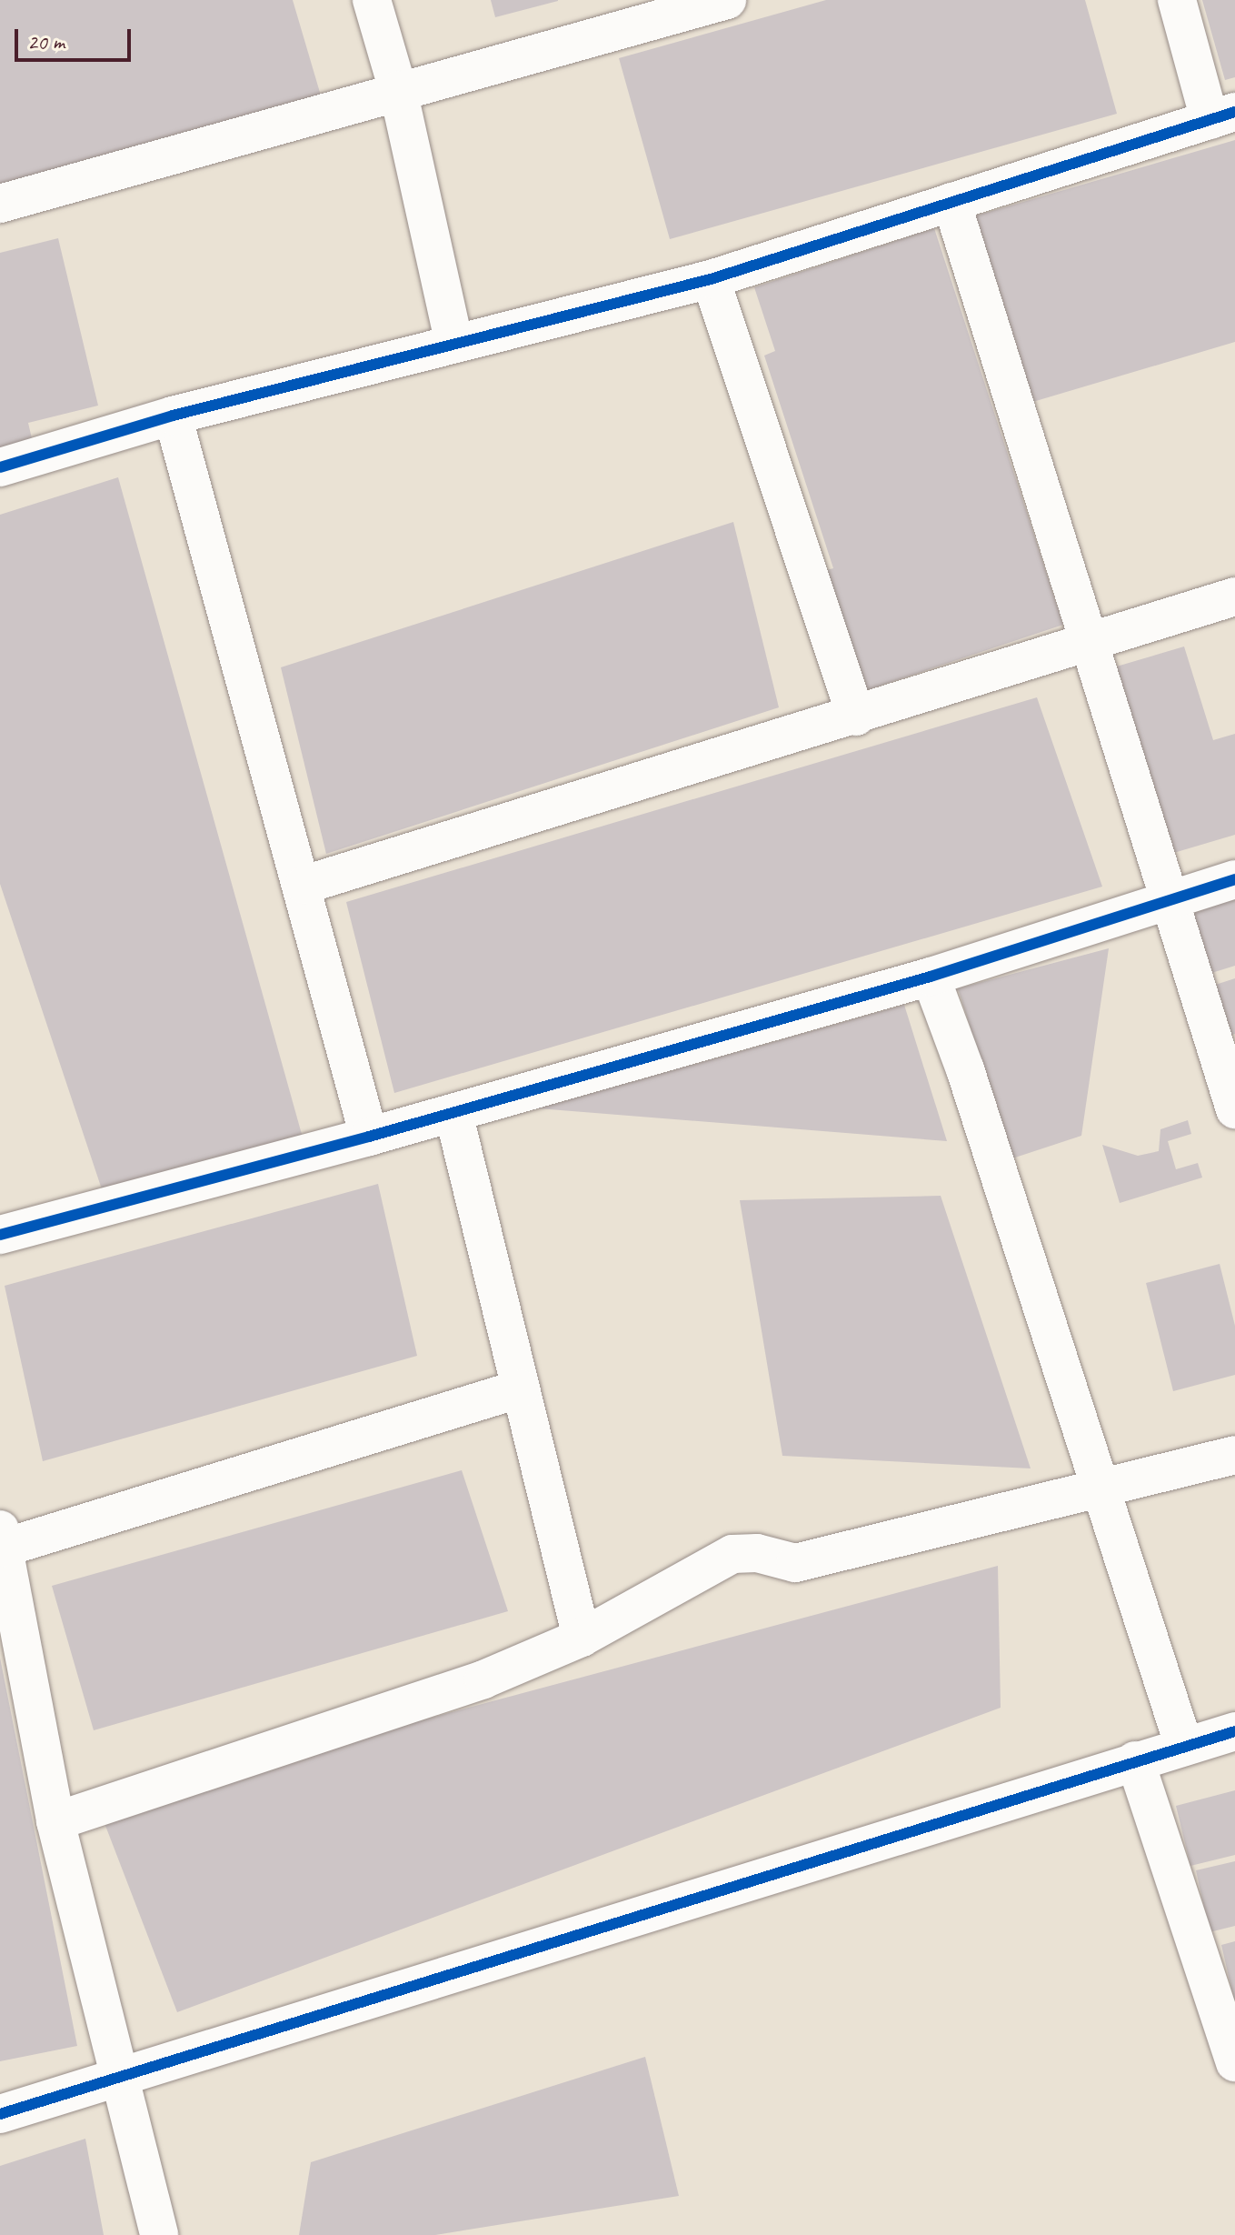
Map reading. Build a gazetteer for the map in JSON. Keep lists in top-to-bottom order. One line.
{"scale_bar":"20 m"}
